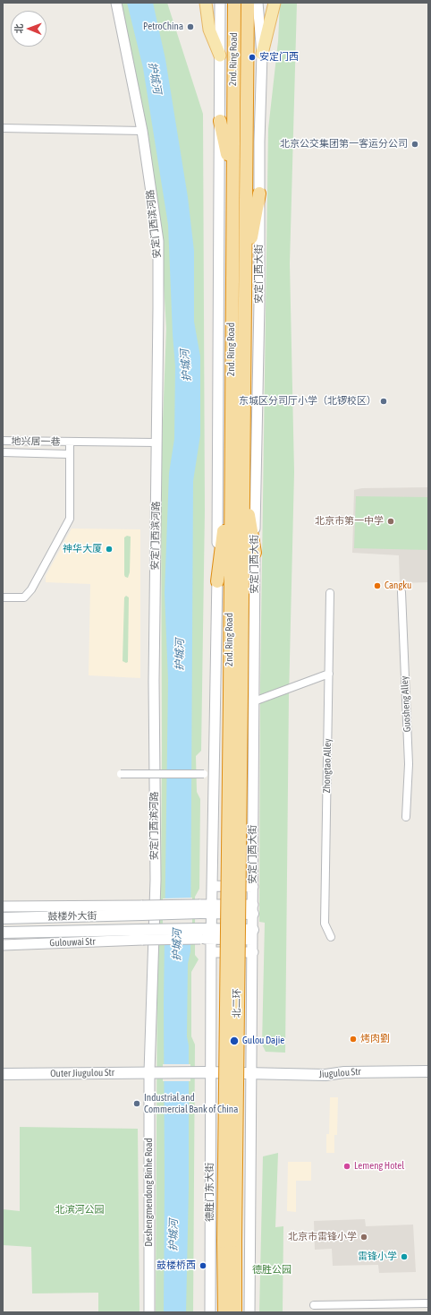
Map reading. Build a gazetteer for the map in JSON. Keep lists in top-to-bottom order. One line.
{"streets":{"highway":["2nd. Ring Road","北二环"],"main road":["鼓楼外大街","Outer Jiugulou Str","Jiugulou Str"],"street":["安定门西滨河路","安定门西大街","地兴居一巷","Guosheng Alley","Zhongtao Alley","Gulouwai Str","Deshengmendong Binhe Road","德胜门东大街"]},"crossings":[["2nd. Ring Road","北二环"],["安定门西滨河路","地兴居一巷"],["安定门西滨河路","Outer Jiugulou Str"],["安定门西滨河路","Deshengmendong Binhe Road"],["安定门西大街","Jiugulou Str"],["Outer Jiugulou Str","Jiugulou Str"],["Outer Jiugulou Str","Deshengmendong Binhe Road"],["Outer Jiugulou Str","德胜门东大街"],["Jiugulou Str","德胜门东大街"]],"water":["护城河"],"parks":["北滨河公园","德胜公园"],"places":["PetroChina","安定门西","北京公交集团第一客运分公司","东城区分司厅小学（北锣校区）","北京市第一中学","神华大厦","Cangku","烤肉劉","Gulou Dajie","Industrial and Commercial Bank of China","Lemeng Hotel","北京市雷锋小学","雷锋小学","鼓楼桥西"],"north":"left"}
